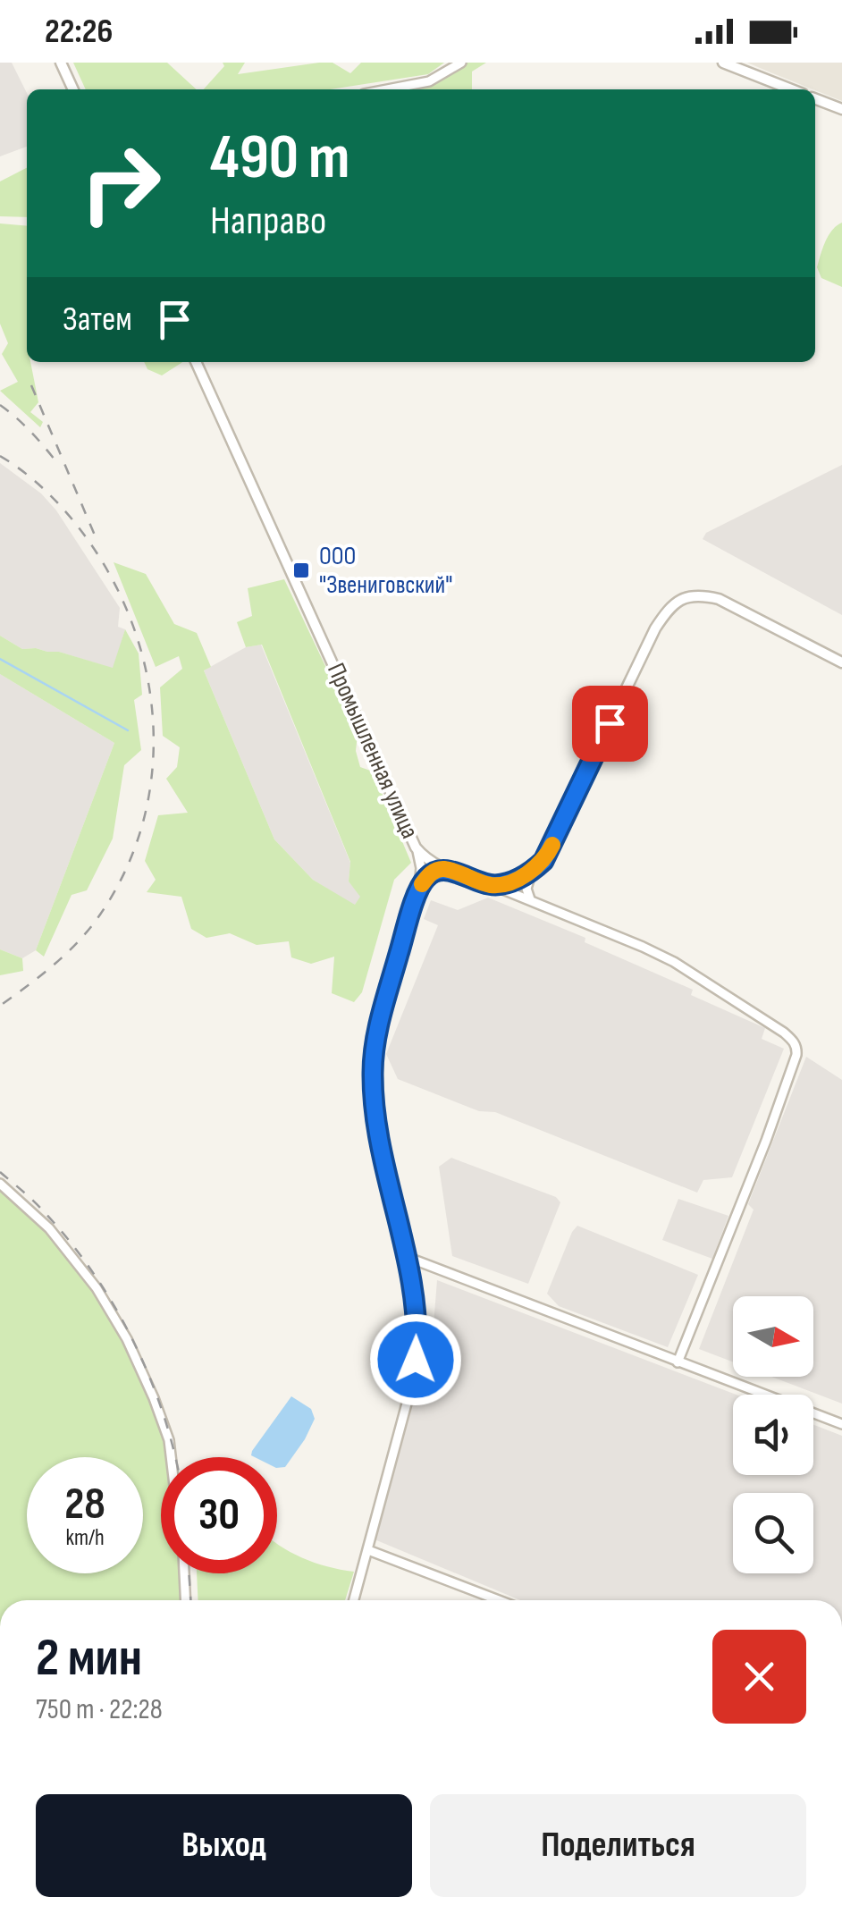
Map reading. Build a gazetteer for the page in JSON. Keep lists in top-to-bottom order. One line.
{"streets":{"street":["Промышленная улица"]},"places":{"transit":["ООО \"Звениговский\""]},"north":"right","page":{"status":"22:26","turn":["490 m","Направо"],"then":"Затем","speed":"28 km/h","limit":"30","heading":["2 мин","750 m · 22:28"],"buttons":["Выход","Поделиться"]}}
